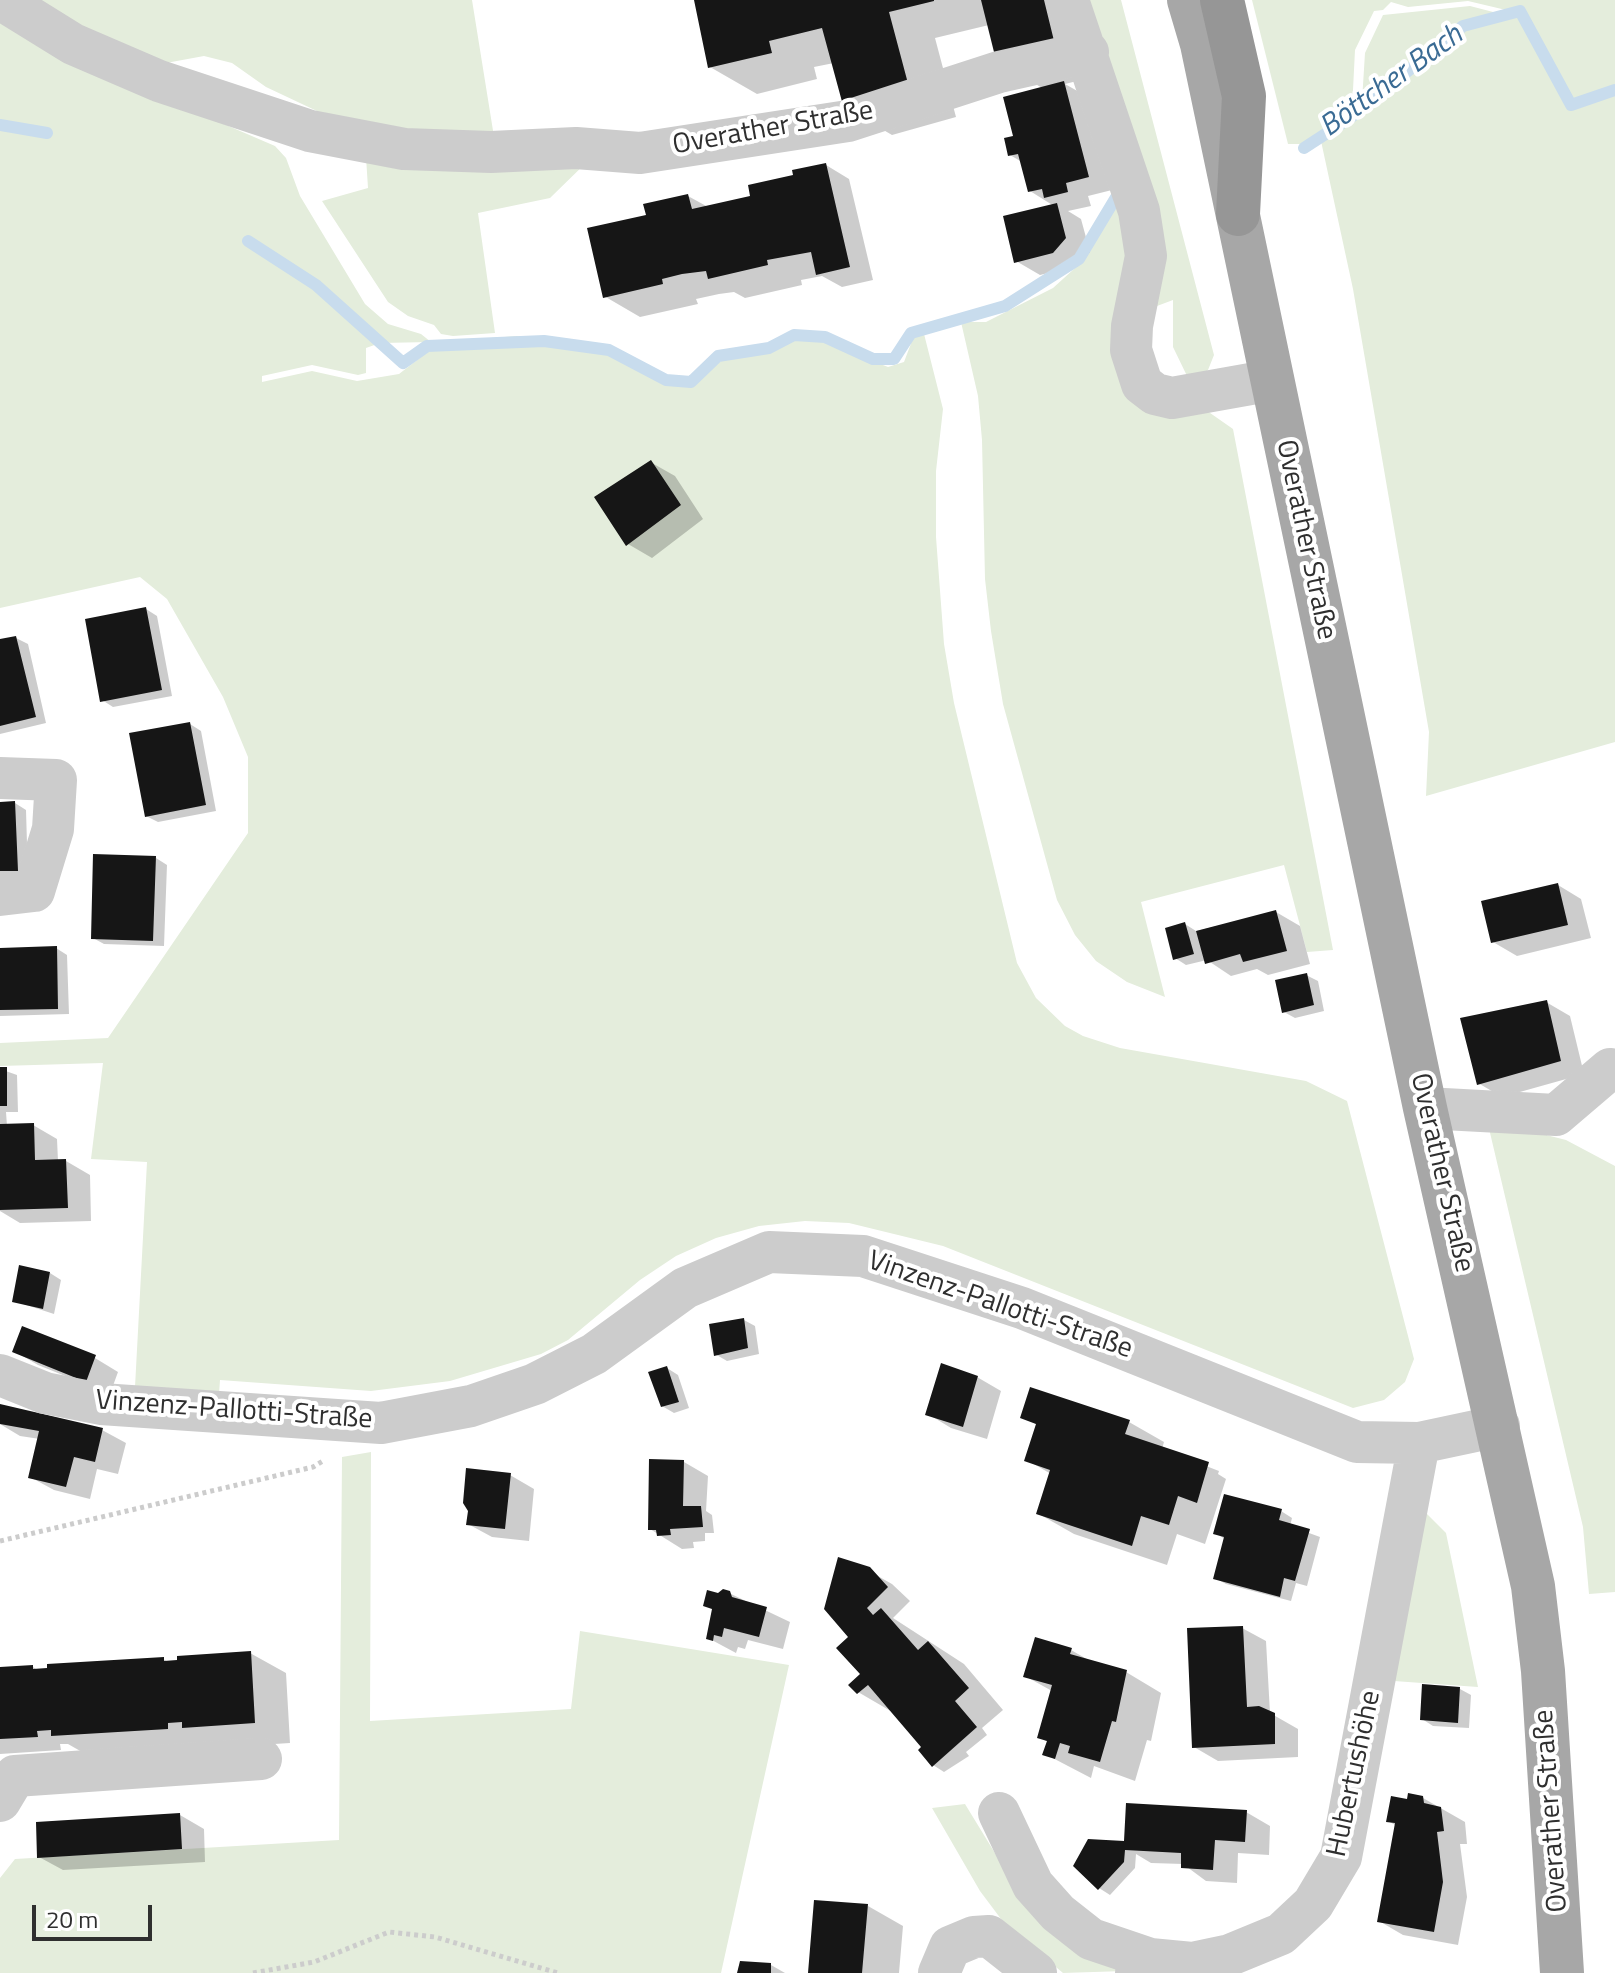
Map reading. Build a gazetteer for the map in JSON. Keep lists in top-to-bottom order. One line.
{"streets":{"main road":["Overather Straße"],"street":["Vinzenz-Pallotti-Straße","Hubertushöhe"]},"crossings":[["Overather Straße","Vinzenz-Pallotti-Straße"],["Vinzenz-Pallotti-Straße","Hubertushöhe"]],"water":["Böttcher Bach"],"scale_bar":"20 m"}
